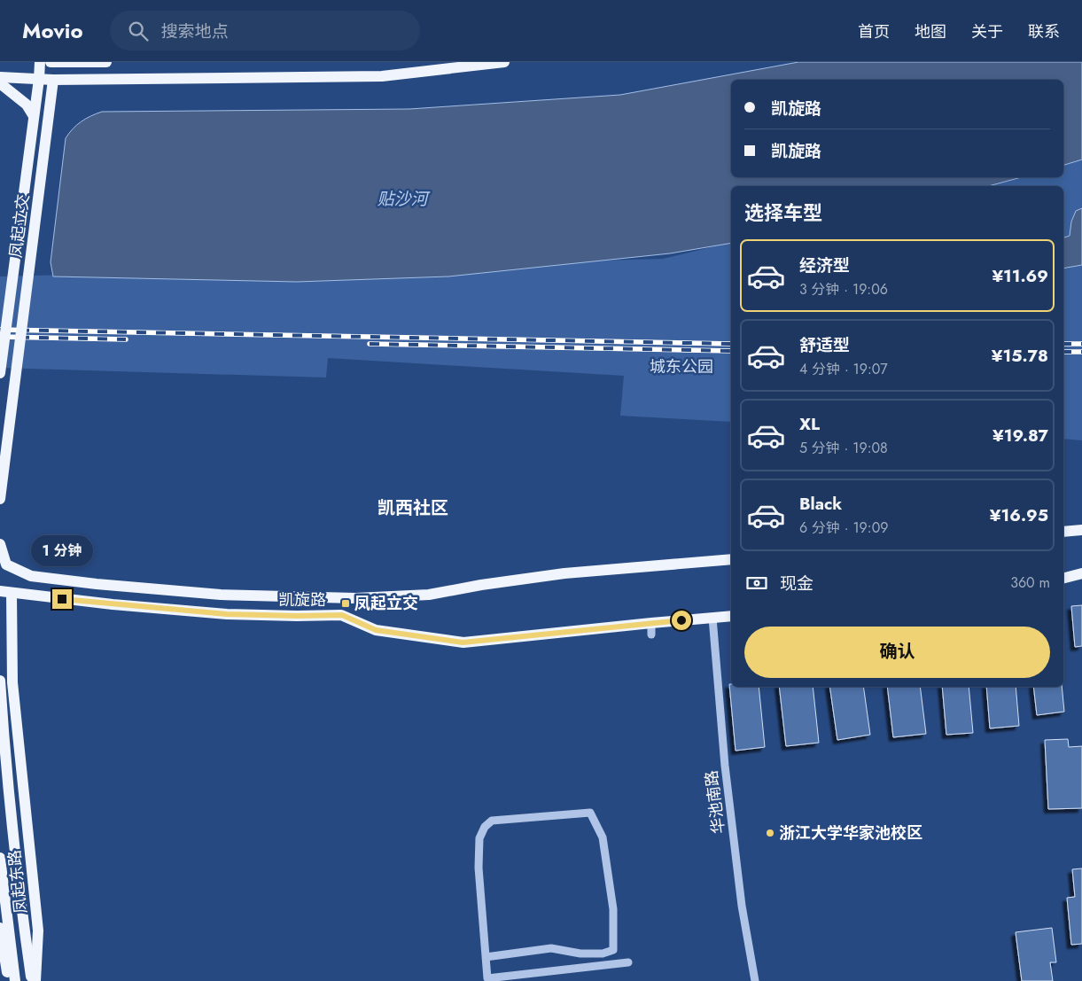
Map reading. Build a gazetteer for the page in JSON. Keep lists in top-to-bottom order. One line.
{"streets":{"main road":["凤起立交","凯旋路","凤起东路"],"street":["华池南路"]},"crossings":[["凯旋路","华池南路"],["凯旋路","凤起东路"]],"districts":["凯西社区"],"water":["贴沙河"],"parks":["城东公园"],"places":{"transit":["凤起立交"],"other":["浙江大学华家池校区"]},"page":{"header":"Movio","search":"搜索地点","nav":["首页","地图","关于","联系"],"banner":["凯旋路","凯旋路"],"heading":"选择车型","list":[{"name":"经济型","note":"3 分钟 · 19:06","value":"¥11.69"},{"name":"舒适型","note":"4 分钟 · 19:07","value":"¥15.78"},{"name":"XL","note":"5 分钟 · 19:08","value":"¥19.87"},{"name":"Black","note":"6 分钟 · 19:09","value":"¥16.95"}],"bubble":"1 分钟","pay":["现金","360 m"],"buttons":"确认"}}
